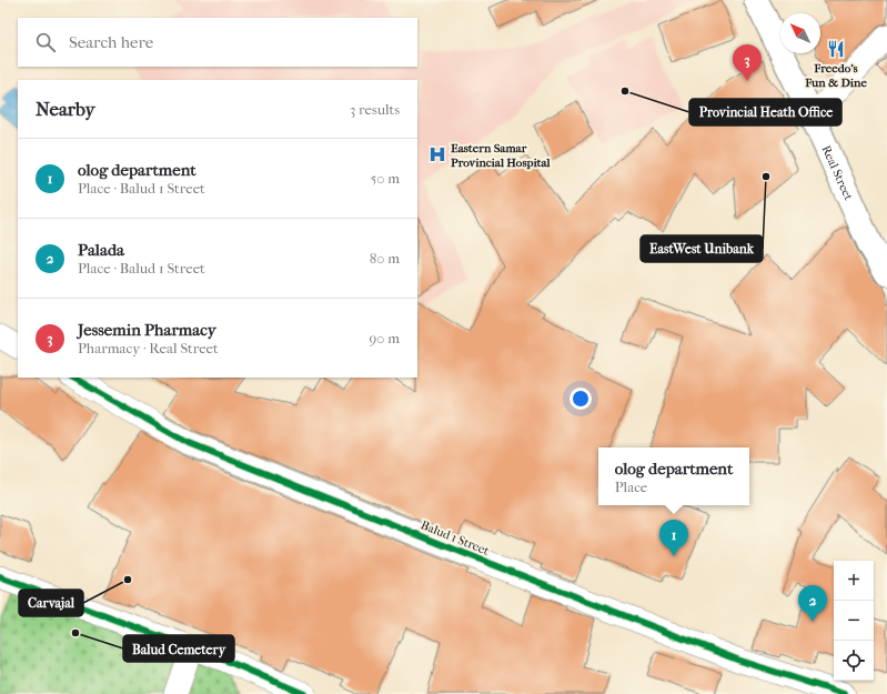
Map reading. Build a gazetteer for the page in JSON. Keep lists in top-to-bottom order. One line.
{"streets":{"main road":["Real Street"],"street":["Balud 1 Street"]},"places":{"restaurant":["Freedo's Fun & Dine"],"other":["Provincial Heath Office","EastWest Unibank","Carvajal","Balud Cemetery"],"hospital":["Eastern Samar Provincial Hospital"]},"north":"top left","page":{"search":"Search here","pins":["3","1","2"],"heading":["Nearby","3 results"],"list":[{"mark":"1","name":"olog department","note":"Place · Balud 1 Street","value":"50 m"},{"mark":"2","name":"Palada","note":"Place · Balud 1 Street","value":"80 m"},{"mark":"3","name":"Jessemin Pharmacy","note":"Pharmacy · Real Street","value":"90 m"}],"popup":["olog department","Place"],"map_buttons":["+","−"]}}
